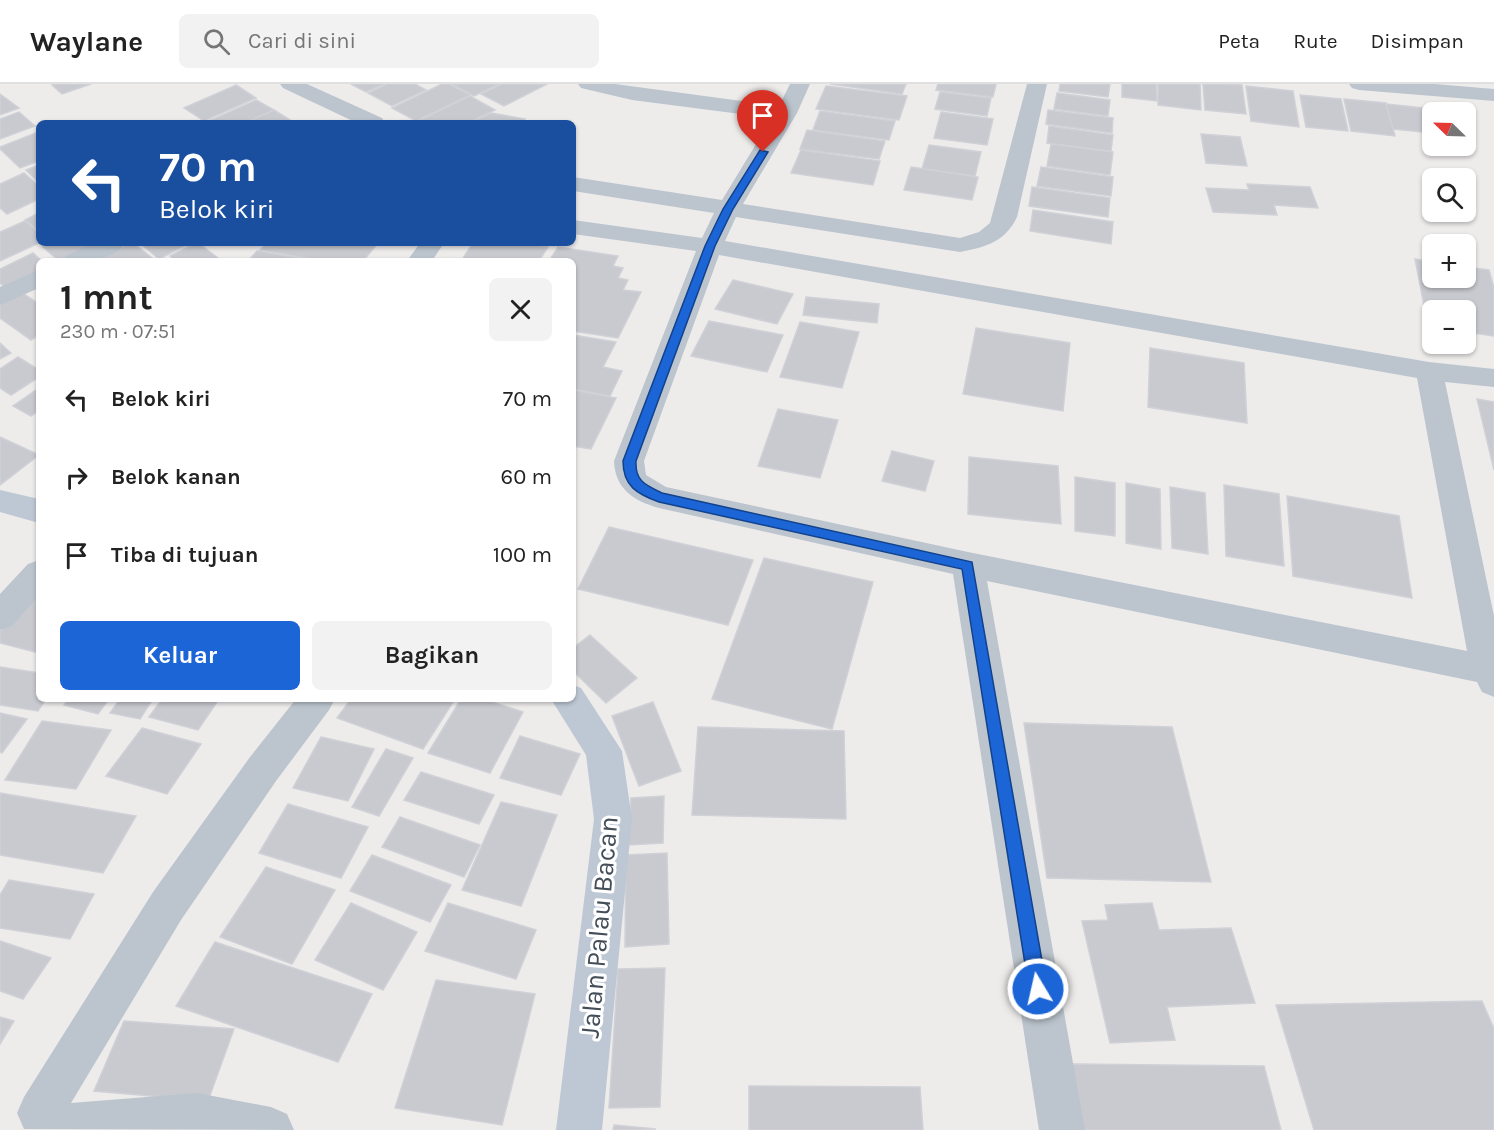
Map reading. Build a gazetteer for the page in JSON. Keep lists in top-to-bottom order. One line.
{"streets":{"street":["Jalan Palau Bacan"]},"north":"top left","page":{"header":"Waylane","search":"Cari di sini","nav":["Peta","Rute","Disimpan"],"map_buttons":["+","−"],"turn":["70 m","Belok kiri"],"heading":["1 mnt","230 m · 07:51"],"list":[{"name":"Belok kiri","value":"70 m"},{"name":"Belok kanan","value":"60 m"},{"name":"Tiba di tujuan","value":"100 m"}],"buttons":["Keluar","Bagikan"]}}
